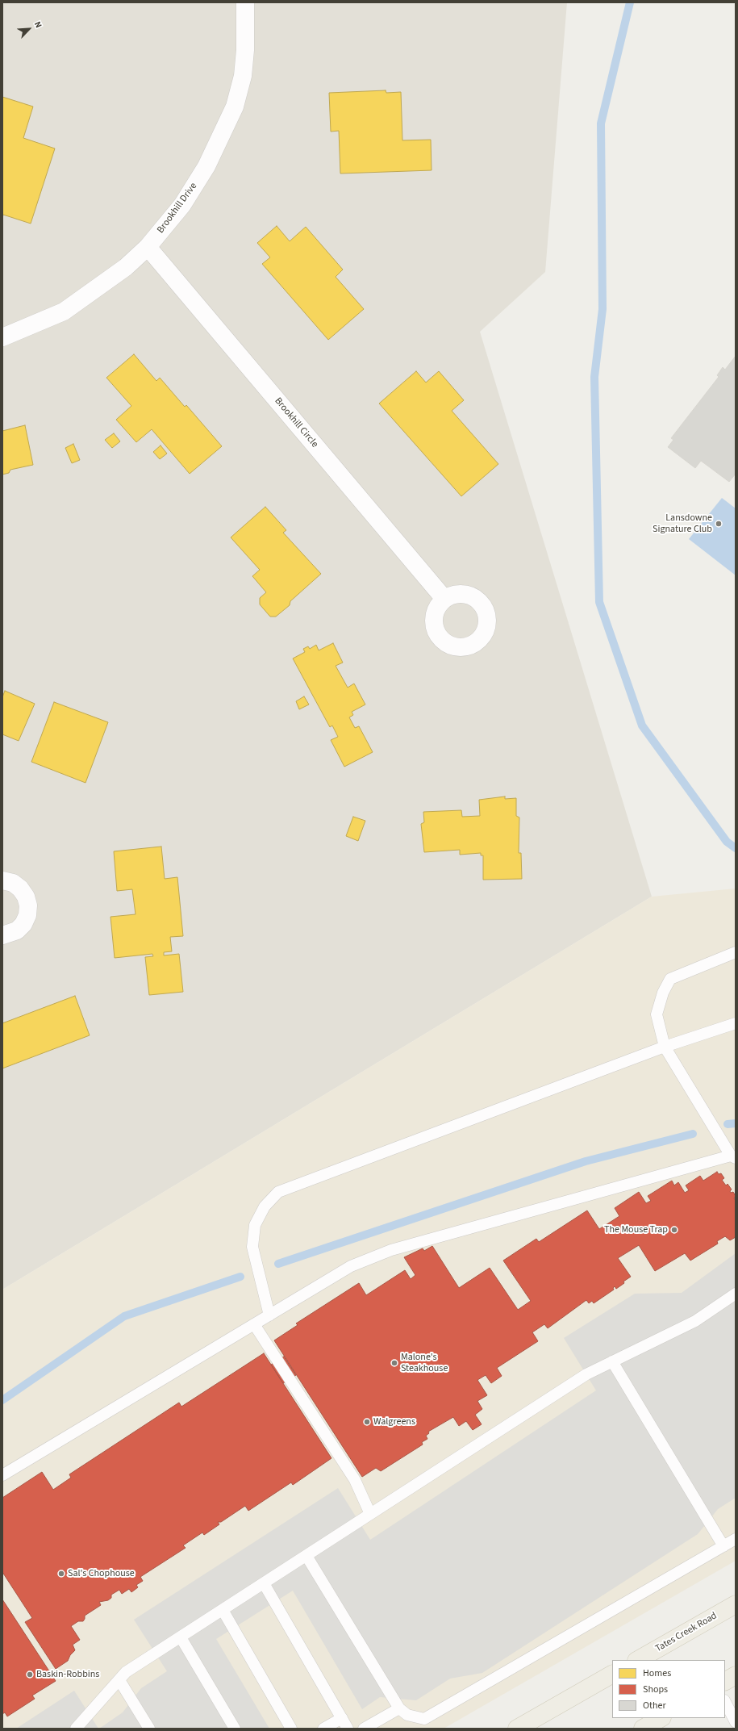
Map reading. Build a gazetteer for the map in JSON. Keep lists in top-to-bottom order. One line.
{"streets":{"main road":["Tates Creek Road"],"street":["Brookhill Drive","Brookhill Circle"]},"crossings":[["Brookhill Drive","Brookhill Circle"]],"places":["Lansdowne Signature Club","The Mouse Trap","Malone's Steakhouse","Walgreens","Sal's Chophouse","Baskin-Robbins"],"legend":["Homes","Shops","Other"],"north":"top right"}
